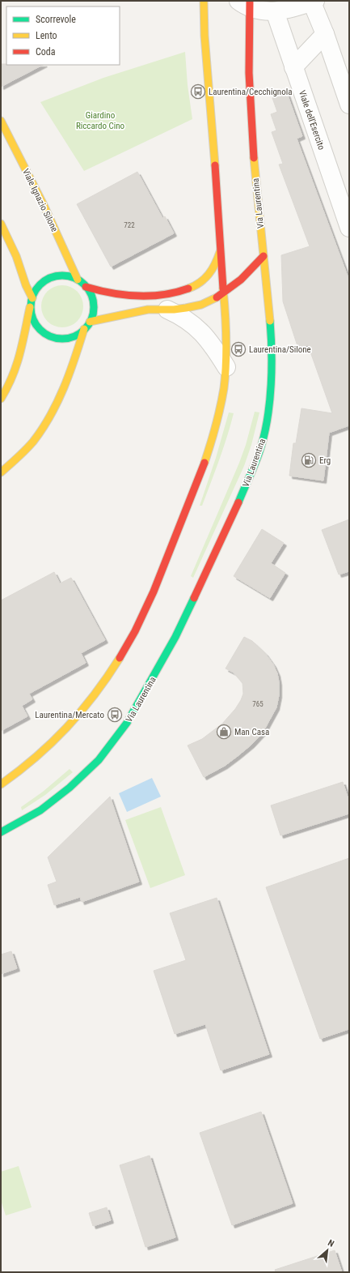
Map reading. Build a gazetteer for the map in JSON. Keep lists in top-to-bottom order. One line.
{"streets":{"main road":["Viale Ignazio Silone","Via Laurentina"],"street":["Viale dell'Esercito"]},"parks":["Giardino Riccardo Cino"],"places":{"bus stop":["Laurentina/Cecchignola","Laurentina/Silone","Laurentina/Mercato"],"fuel station":["Erg"],"shop":["Man Casa"]},"house_numbers":["722","765"],"legend":["Scorrevole","Lento","Coda"],"north":"top right"}
